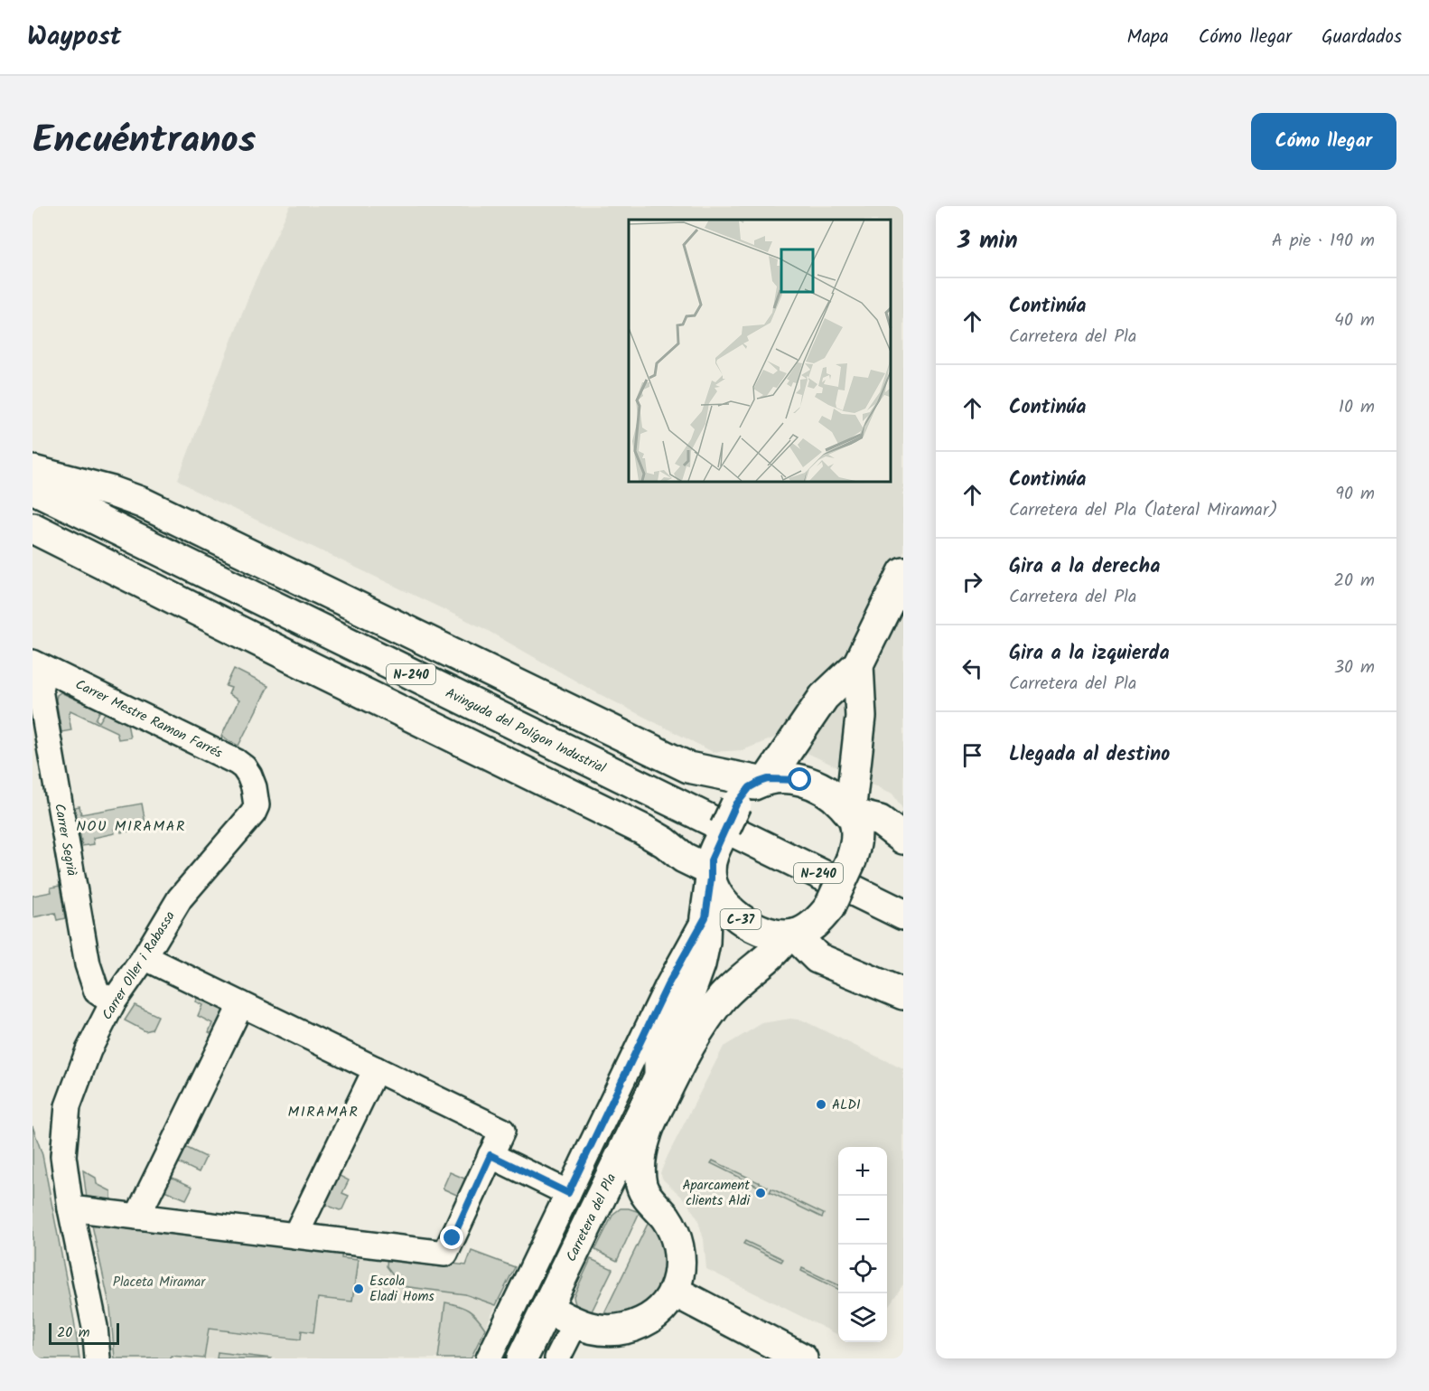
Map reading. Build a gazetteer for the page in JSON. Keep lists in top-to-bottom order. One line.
{"streets":{"main road":["N-240","Avinguda del Polígon Industrial","C-37","Carretera del Pla"],"street":["Carrer Mestre Ramon Farrés","Carrer Segrià","Carrer Oller i Rabassa"]},"crossings":[["Carrer Mestre Ramon Farrés","Carrer Segrià"],["Carrer Mestre Ramon Farrés","Carrer Oller i Rabassa"],["Carrer Segrià","Carrer Oller i Rabassa"]],"districts":["NOU MIRAMAR","MIRAMAR"],"parks":["Placeta Miramar"],"places":["ALDI","Aparcament clients Aldi","Escola Eladi Homs"],"scale_bar":"20 m","page":{"header":"Waypost","nav":["Mapa","Cómo llegar","Guardados"],"title":"Encuéntranos","buttons":"Cómo llegar","heading":["3 min","A pie · 190 m"],"list":[["Continúa","Carretera del Pla","40 m"],["Continúa","10 m"],["Continúa","Carretera del Pla (lateral Miramar)","90 m"],["Gira a la derecha","Carretera del Pla","20 m"],["Gira a la izquierda","Carretera del Pla","30 m"],"Llegada al destino"],"map_buttons":["+","−"],"scale":"20 m"}}
